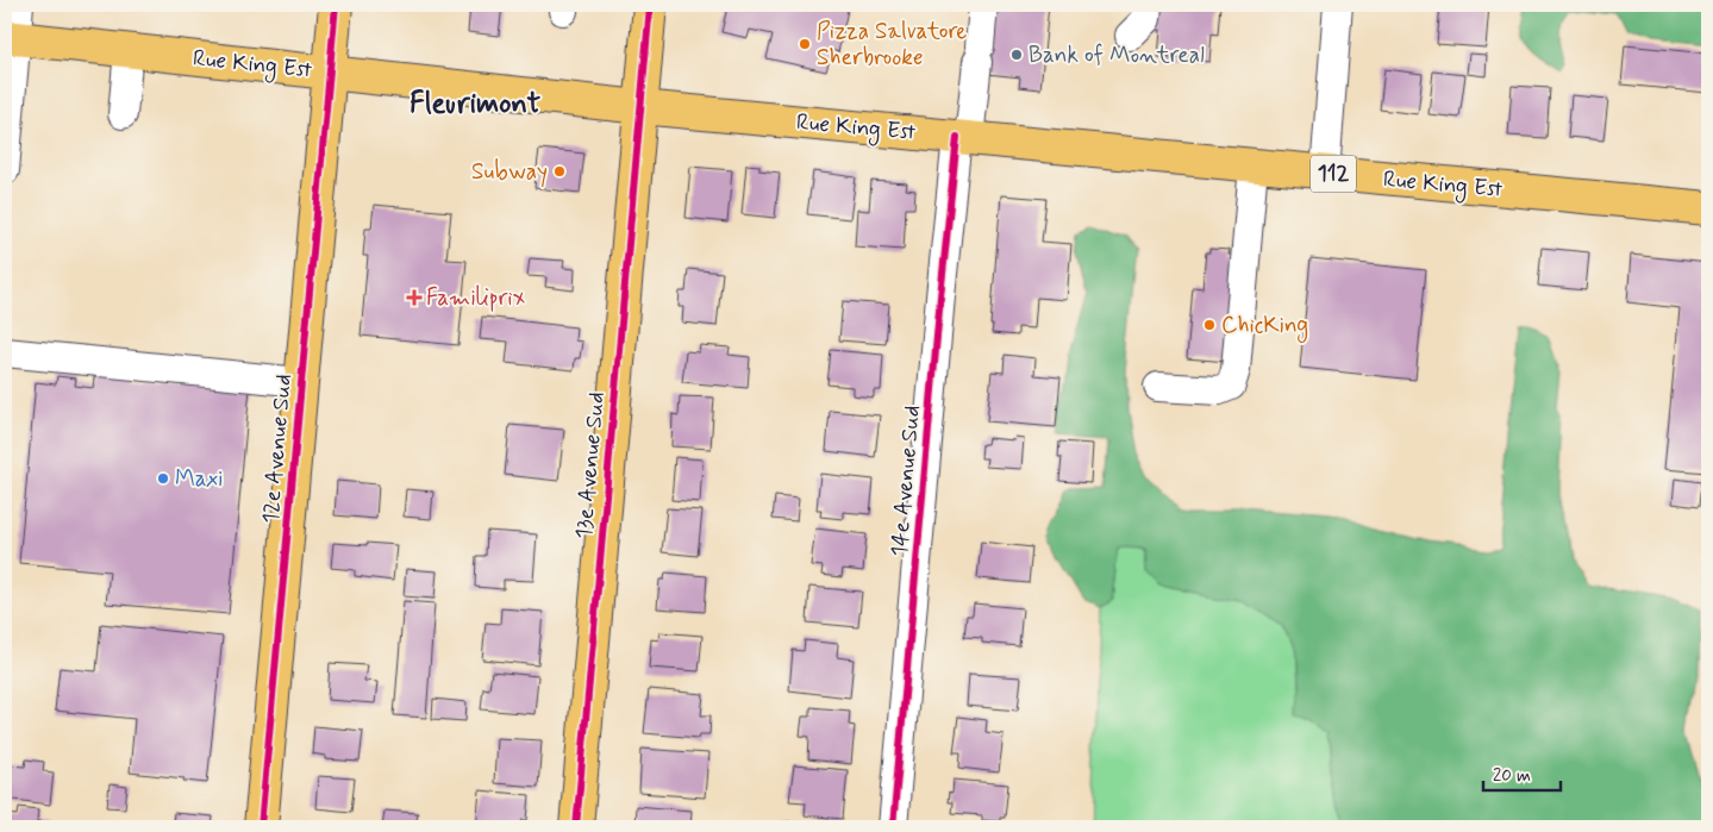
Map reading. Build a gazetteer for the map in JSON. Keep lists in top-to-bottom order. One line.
{"streets":{"main road":["Rue King Est","112","12e Avenue Sud","13e Avenue Sud"],"street":["14e Avenue Sud"]},"crossings":[["Rue King Est","12e Avenue Sud"],["Rue King Est","13e Avenue Sud"],["Rue King Est","14e Avenue Sud"]],"districts":["Fleurimont"],"places":{"other":["Pizza Salvatore Sherbrooke","Bank of Montreal","Subway","ChicKing","Maxi"],"health":["Familiprix"]},"scale_bar":"20 m"}
